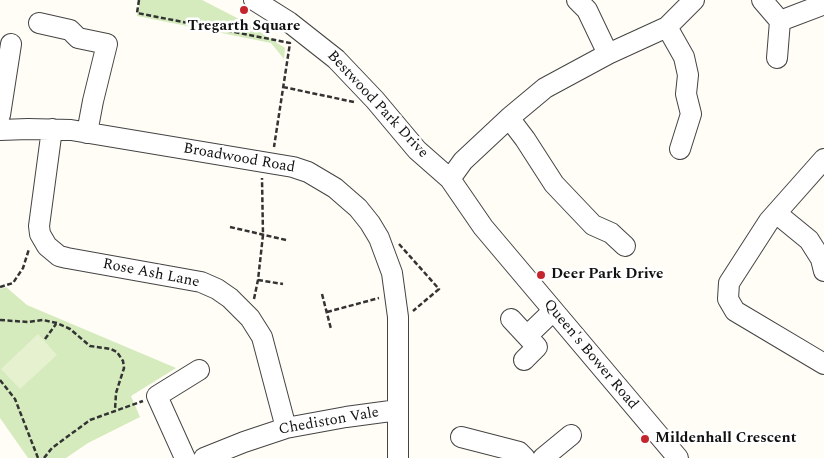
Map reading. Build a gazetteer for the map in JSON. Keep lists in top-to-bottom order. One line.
{"streets":{"street":["Bestwood Park Drive","Broadwood Road","Rose Ash Lane","Queen's Bower Road","Chediston Vale"]},"crossings":[["Bestwood Park Drive","Queen's Bower Road"],["Broadwood Road","Chediston Vale"],["Rose Ash Lane","Chediston Vale"]],"places":["Tregarth Square","Deer Park Drive","Mildenhall Crescent"]}
